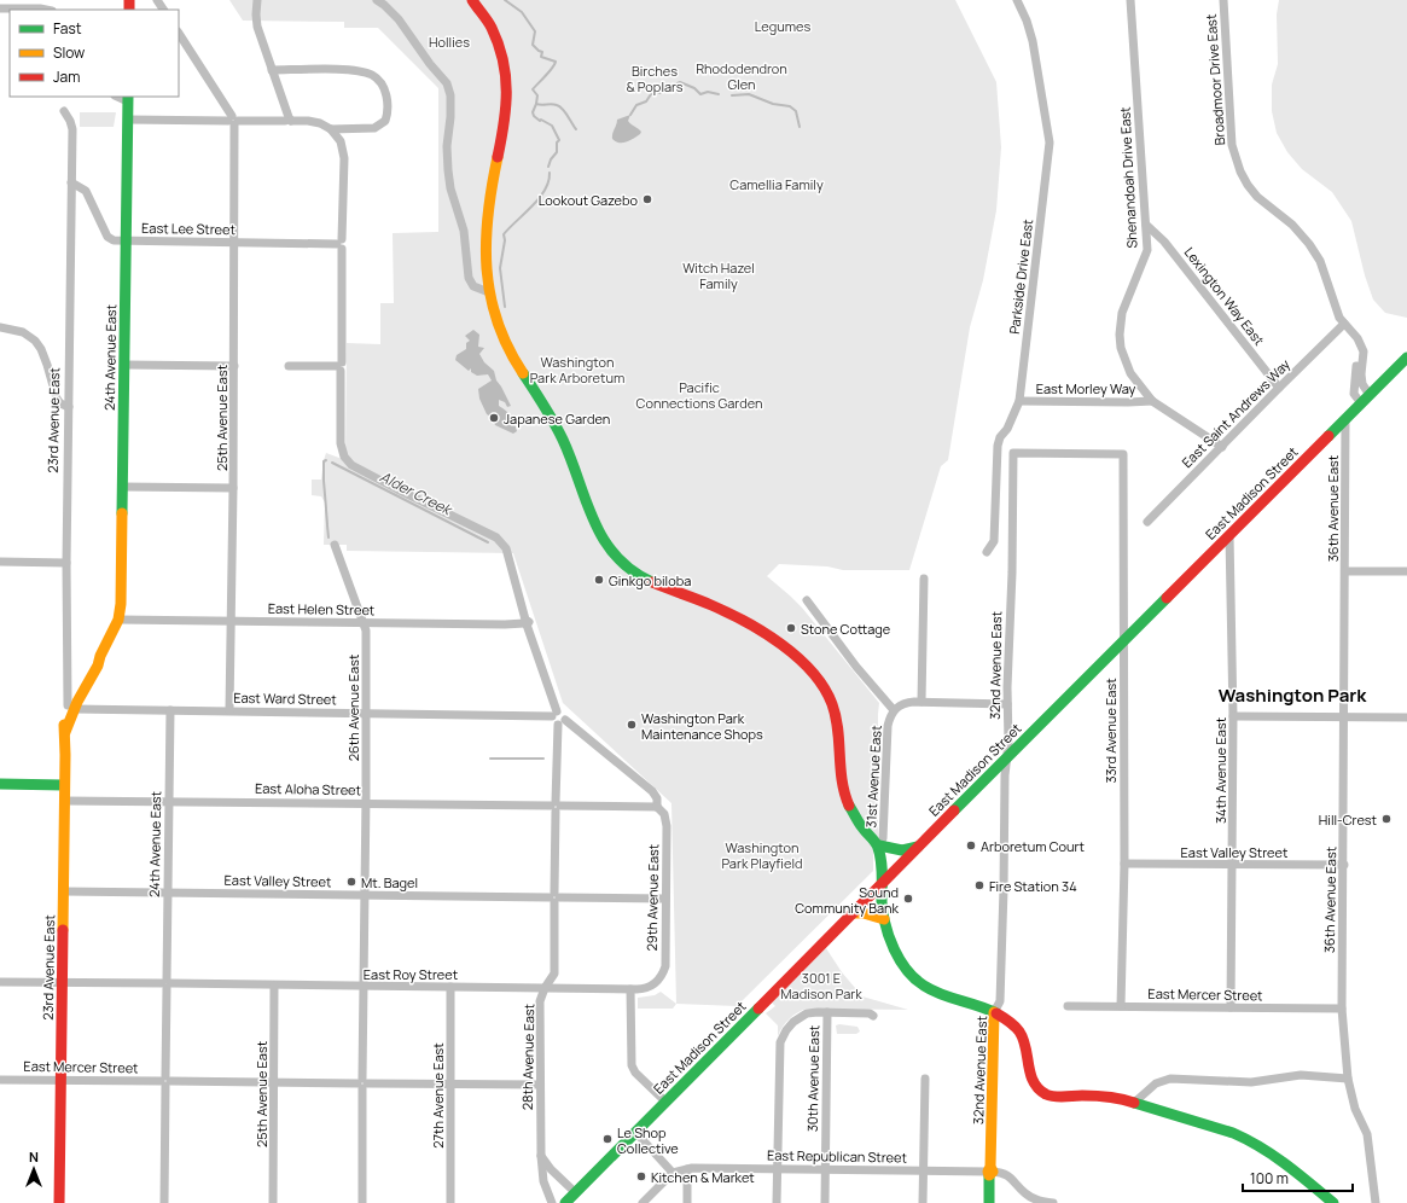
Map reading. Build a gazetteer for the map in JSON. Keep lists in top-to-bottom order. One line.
{"streets":{"main road":["24th Avenue East","23rd Avenue East","East Madison Street","32nd Avenue East"],"street":["Broadmoor Drive East","Shenandoah Drive East","East Lee Street","Parkside Drive East","Lexington Way East","East Morley Way","East Saint Andrews Way","25th Avenue East","36th Avenue East","East Helen Street","East Ward Street","26th Avenue East","33rd Avenue East","34th Avenue East","31st Avenue East","East Aloha Street","East Valley Street","29th Avenue East","East Roy Street","East Mercer Street","28th Avenue East","30th Avenue East","27th Avenue East","East Republican Street"]},"crossings":[["Broadmoor Drive East","East Saint Andrews Way"],["Broadmoor Drive East","East Madison Street"],["Shenandoah Drive East","Lexington Way East"],["Shenandoah Drive East","East Morley Way"],["Shenandoah Drive East","East Saint Andrews Way"],["East Lee Street","24th Avenue East"],["East Lee Street","25th Avenue East"],["East Lee Street","23rd Avenue East"],["Parkside Drive East","East Morley Way"],["Lexington Way East","East Saint Andrews Way"],["24th Avenue East","23rd Avenue East"],["24th Avenue East","East Helen Street"],["24th Avenue East","East Ward Street"],["24th Avenue East","East Aloha Street"],["24th Avenue East","East Valley Street"],["24th Avenue East","East Roy Street"],["24th Avenue East","East Mercer Street"],["25th Avenue East","East Helen Street"],["25th Avenue East","East Ward Street"],["25th Avenue East","East Roy Street"],["25th Avenue East","East Mercer Street"],["23rd Avenue East","East Ward Street"],["23rd Avenue East","East Aloha Street"],["23rd Avenue East","East Valley Street"],["23rd Avenue East","East Roy Street"],["23rd Avenue East","East Mercer Street"],["East Madison Street","36th Avenue East"],["East Madison Street","32nd Avenue East"],["East Madison Street","33rd Avenue East"],["East Madison Street","34th Avenue East"],["36th Avenue East","East Valley Street"],["36th Avenue East","East Mercer Street"],["East Helen Street","26th Avenue East"],["32nd Avenue East","33rd Avenue East"],["32nd Avenue East","East Republican Street"],["East Ward Street","26th Avenue East"],["26th Avenue East","East Aloha Street"],["26th Avenue East","East Valley Street"],["26th Avenue East","East Roy Street"],["26th Avenue East","East Mercer Street"],["33rd Avenue East","East Valley Street"],["33rd Avenue East","East Mercer Street"],["34th Avenue East","East Valley Street"],["34th Avenue East","East Mercer Street"],["East Aloha Street","29th Avenue East"],["East Aloha Street","28th Avenue East"],["East Valley Street","29th Avenue East"],["East Valley Street","28th Avenue East"],["29th Avenue East","East Roy Street"],["East Roy Street","28th Avenue East"],["East Roy Street","27th Avenue East"],["East Mercer Street","28th Avenue East"],["East Mercer Street","27th Avenue East"],["30th Avenue East","East Republican Street"]],"districts":["Washington Park"],"water":["Alder Creek"],"parks":["Legumes","Hollies","Rhododendron Glen","Birches & Poplars","Camellia Family","Witch Hazel Family","Washington Park Arboretum","Pacific Connections Garden","Washington Park Playfield","3001 E Madison Park"],"places":["Lookout Gazebo","Japanese Garden","Ginkgo biloba","Stone Cottage","Washington Park Maintenance Shops","Hill-Crest","Arboretum Court","Mt. Bagel","Fire Station 34","Sound Community Bank","Le Shop Collective","Kitchen & Market"],"legend":["Fast","Slow","Jam"],"scale_bar":"100 m","north":"top"}
